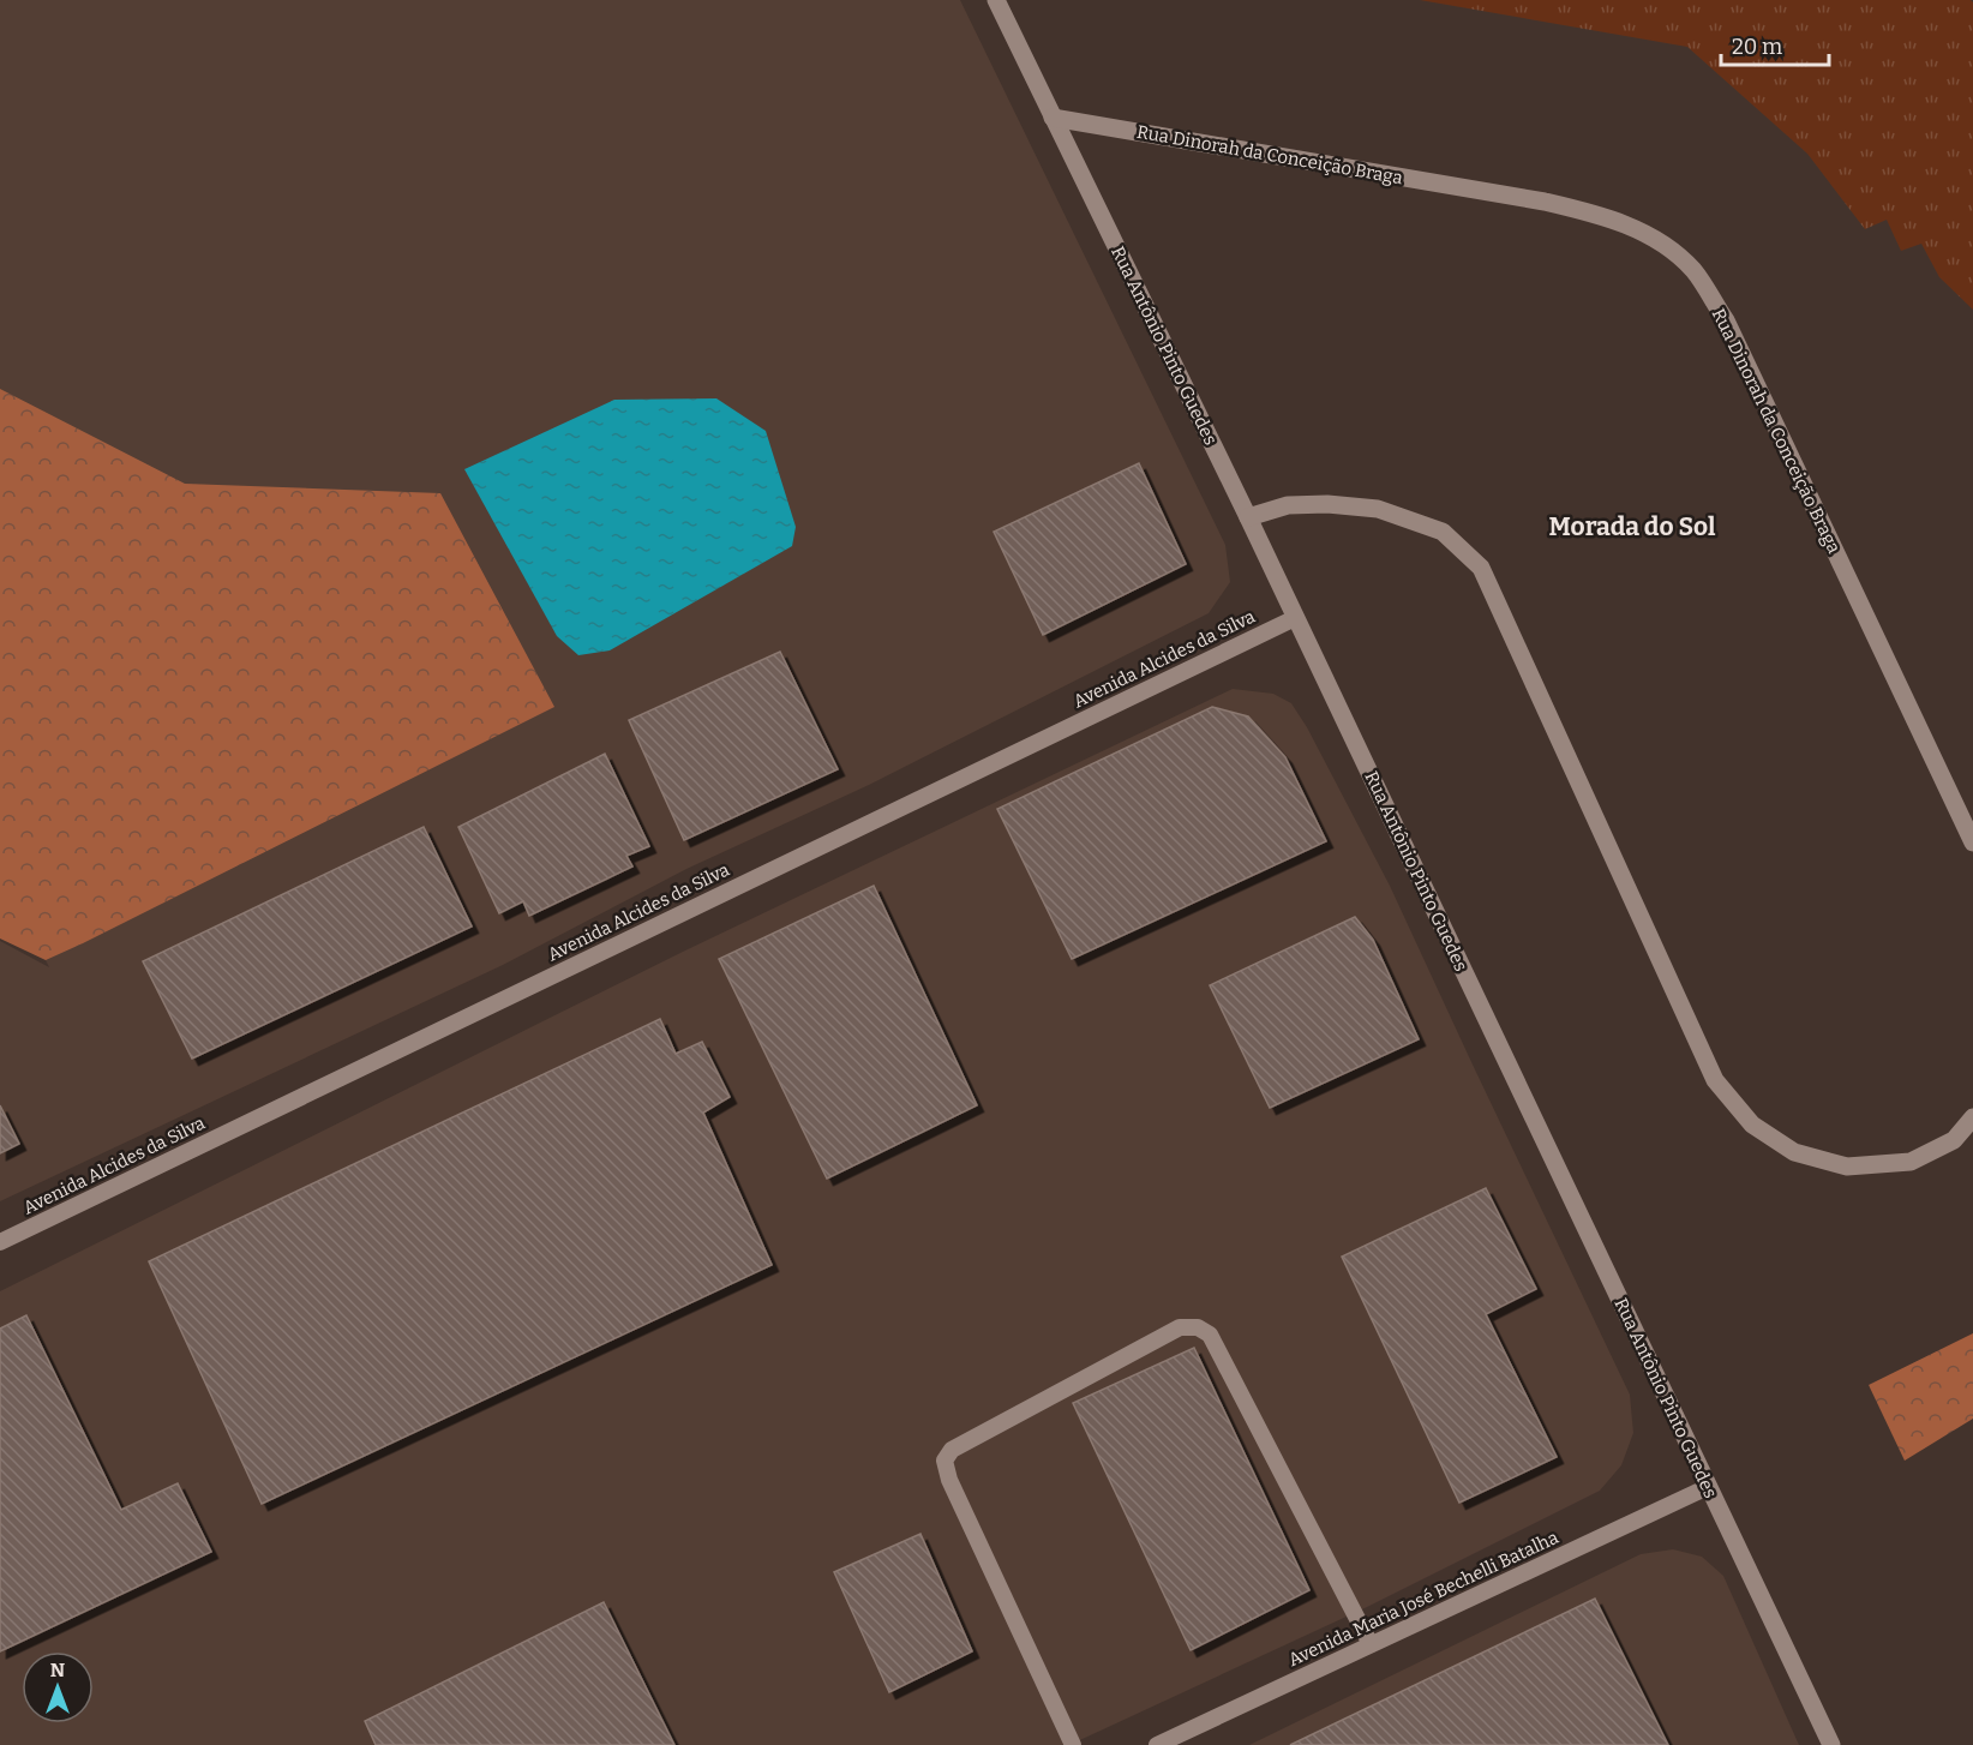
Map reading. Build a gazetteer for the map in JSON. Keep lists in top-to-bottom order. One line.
{"streets":{"street":["Rua Dinorah da Conceição Braga","Rua Antônio Pinto Guedes"],"lane":["Avenida Alcides da Silva","Avenida Maria José Bechelli Batalha"]},"crossings":[["Rua Dinorah da Conceição Braga","Rua Antônio Pinto Guedes"],["Rua Antônio Pinto Guedes","Avenida Alcides da Silva"],["Rua Antônio Pinto Guedes","Avenida Maria José Bechelli Batalha"]],"districts":["Morada do Sol"],"scale_bar":"20 m","north":"top"}
